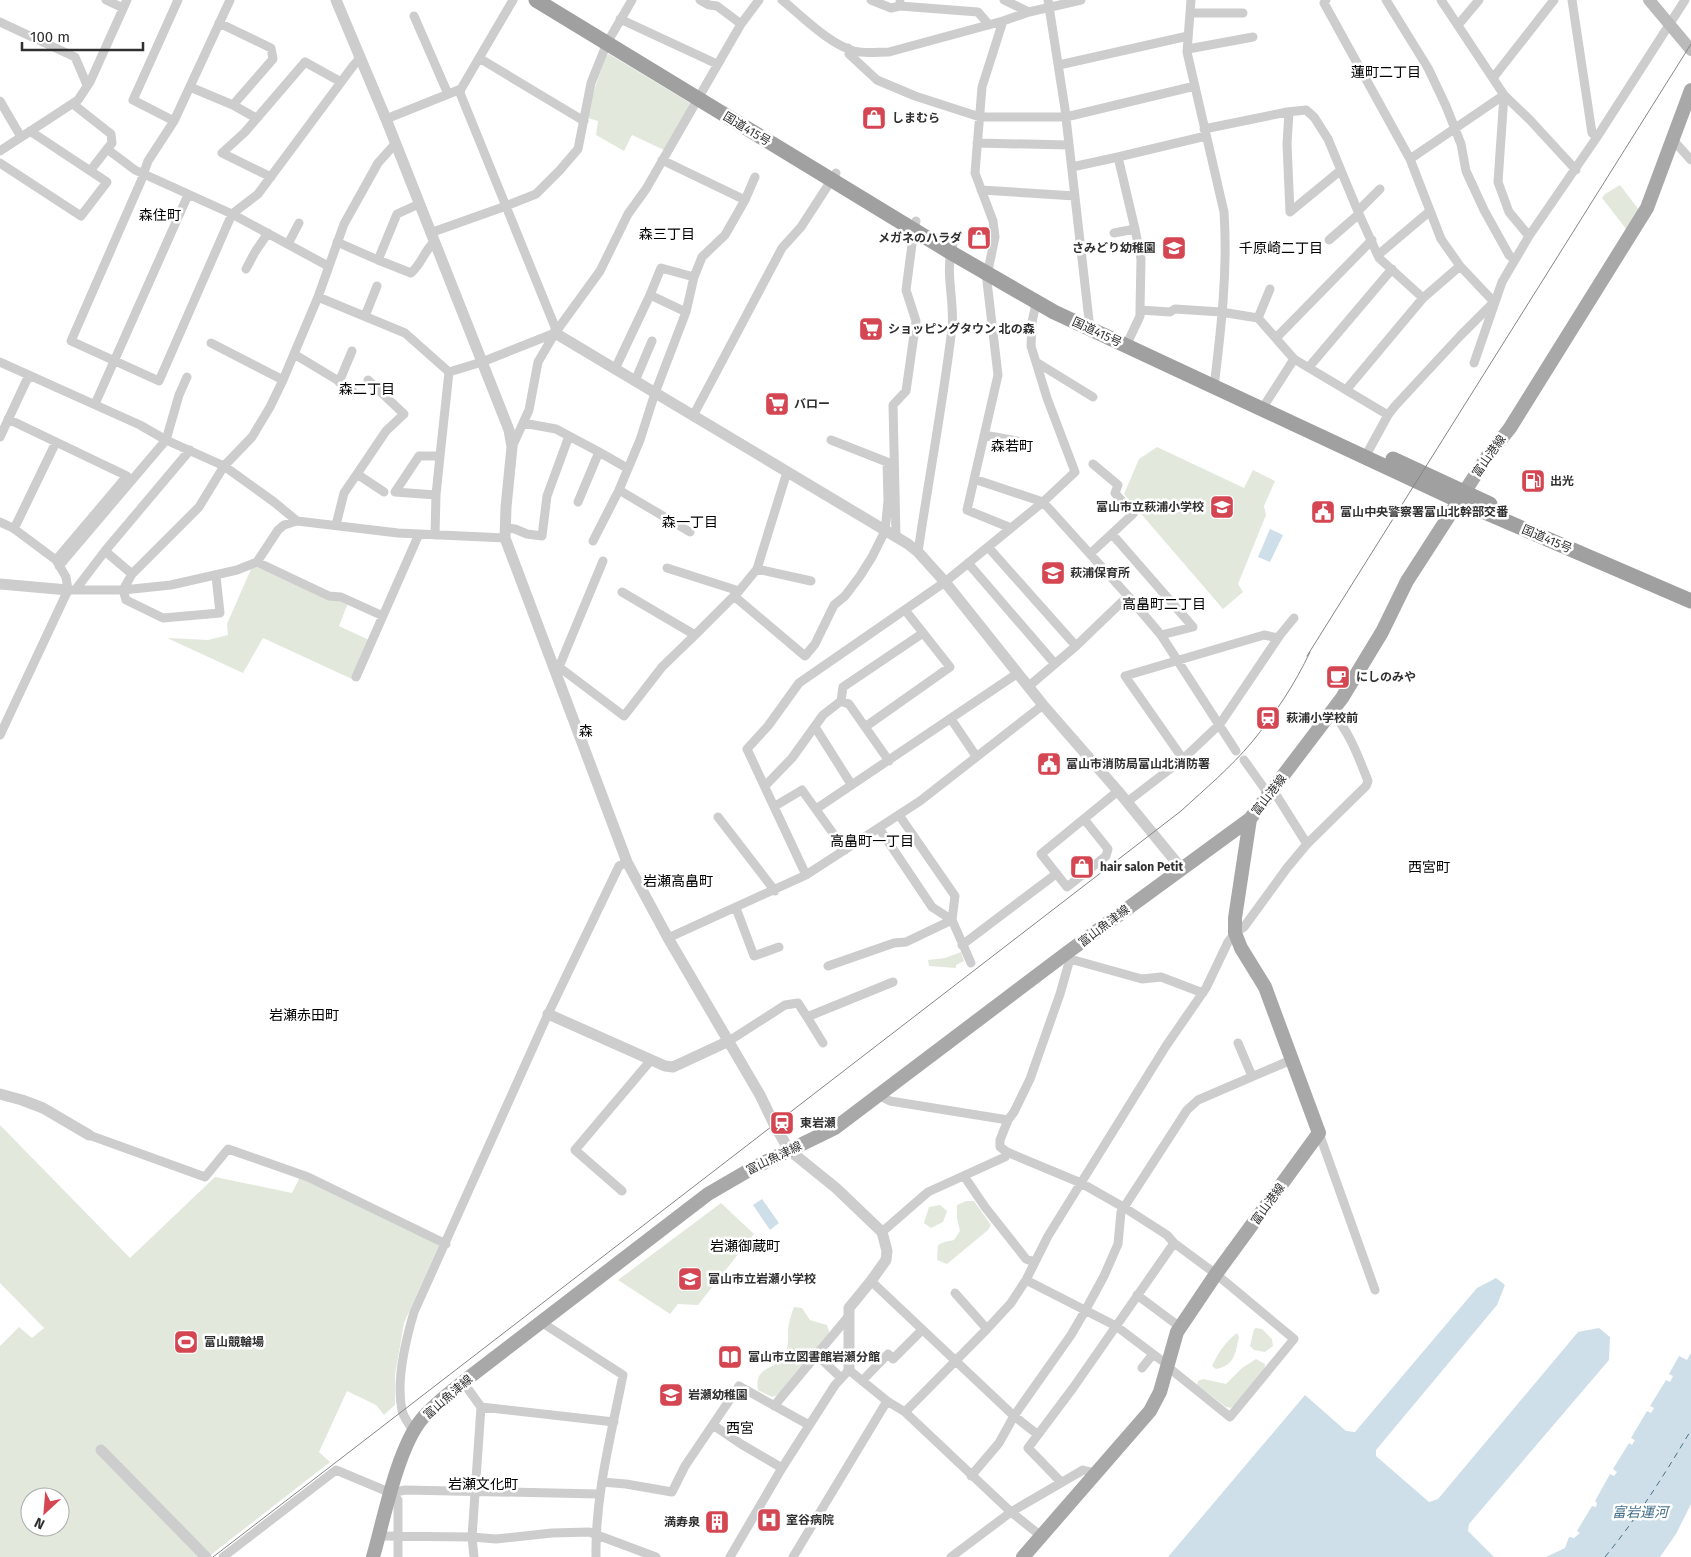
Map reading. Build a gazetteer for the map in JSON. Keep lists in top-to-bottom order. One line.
{"streets":{"highway":["国道415号"],"main road":["富山港線","富山魚津線"]},"crossings":[["国道415号","富山港線"],["富山港線","富山魚津線"]],"districts":["蓮町二丁目","森住町","森三丁目","千原崎二丁目","森二丁目","森若町","森一丁目","高畠町二丁目","森","高畠町一丁目","西宮町","岩瀬高畠町","岩瀬赤田町","岩瀬御蔵町","西宮","岩瀬文化町"],"water":["富岩運河"],"places":{"shop":["しまむら","メガネのハラダ","hair salon Petit"],"school or university":["さみどり幼稚園","富山市立萩浦小学校","萩浦保育所","富山市立岩瀬小学校","岩瀬幼稚園"],"supermarket":["ショッピングタウン 北の森","バロー"],"fuel station":["出光"],"public building":["富山中央警察署富山北幹部交番","富山市消防局富山北消防署"],"cafe":["にしのみや"],"station":["萩浦小学校前","東岩瀬"],"sports":["富山競輪場"],"library":["富山市立図書館岩瀬分館"],"hospital":["室谷病院"],"building":["満寿泉"]},"scale_bar":"100 m","north":"bottom left"}
